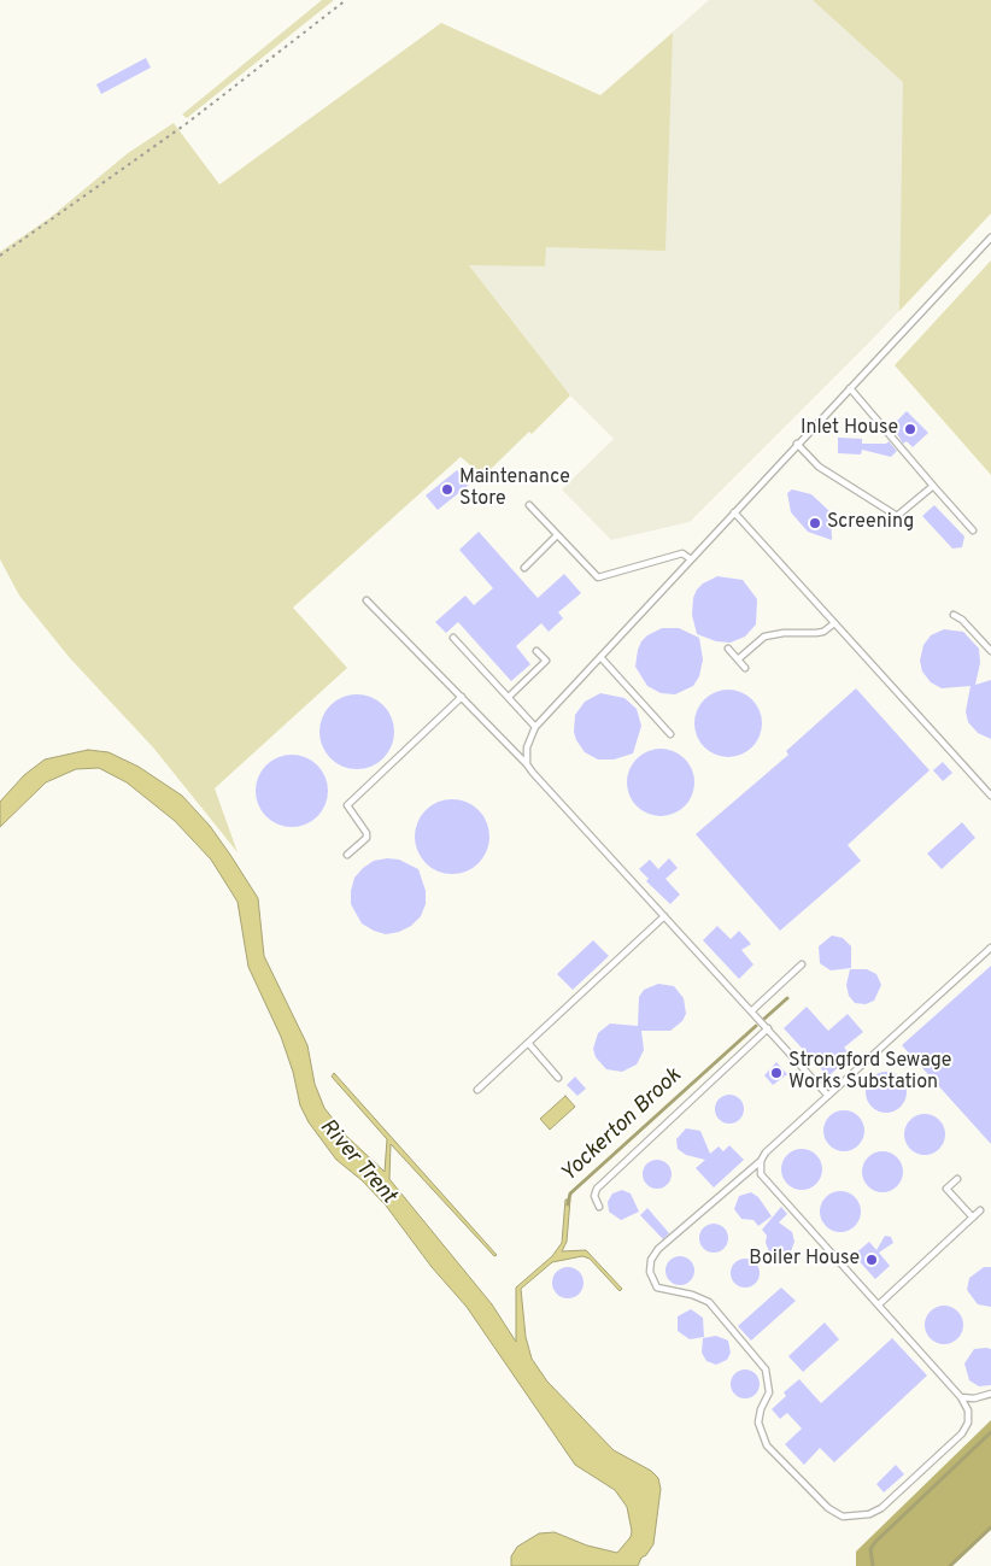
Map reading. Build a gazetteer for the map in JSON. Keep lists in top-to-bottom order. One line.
{"water":["Yockerton Brook","River Trent"],"places":["Inlet House","Maintenance Store","Screening","Strongford Sewage Works Substation","Boiler House"]}
